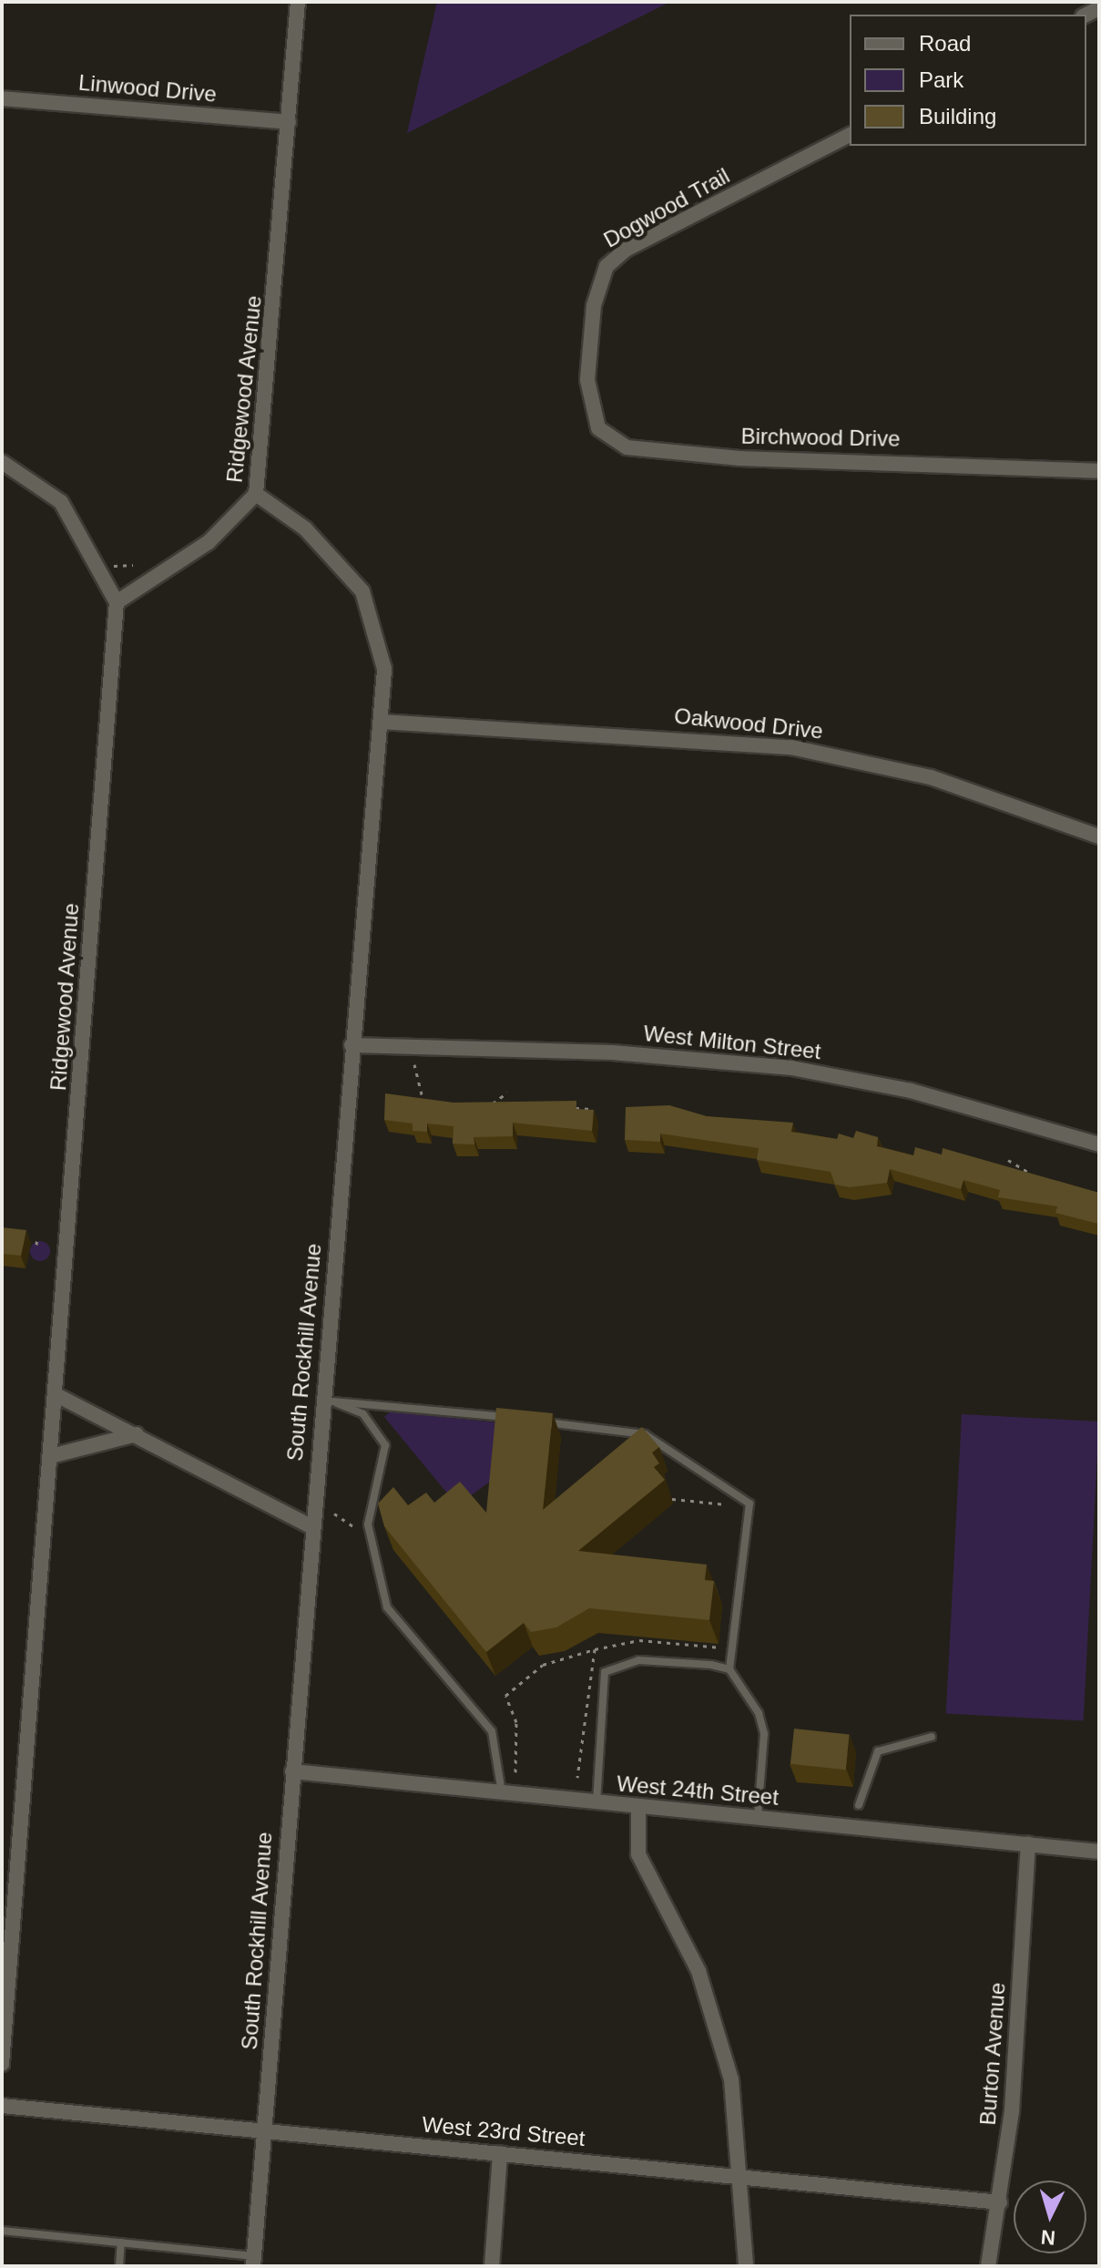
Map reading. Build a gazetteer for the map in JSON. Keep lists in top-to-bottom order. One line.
{"streets":{"street":["Linwood Drive","Dogwood Trail","Ridgewood Avenue","Birchwood Drive","Oakwood Drive","West Milton Street","South Rockhill Avenue","West 24th Street","Burton Avenue","West 23rd Street"]},"crossings":[["Linwood Drive","Ridgewood Avenue"],["Dogwood Trail","Birchwood Drive"],["Ridgewood Avenue","South Rockhill Avenue"],["Oakwood Drive","South Rockhill Avenue"],["West Milton Street","South Rockhill Avenue"],["South Rockhill Avenue","West 24th Street"],["South Rockhill Avenue","West 23rd Street"],["West 24th Street","Burton Avenue"],["Burton Avenue","West 23rd Street"]],"legend":["Road","Park","Building"],"north":"bottom"}
